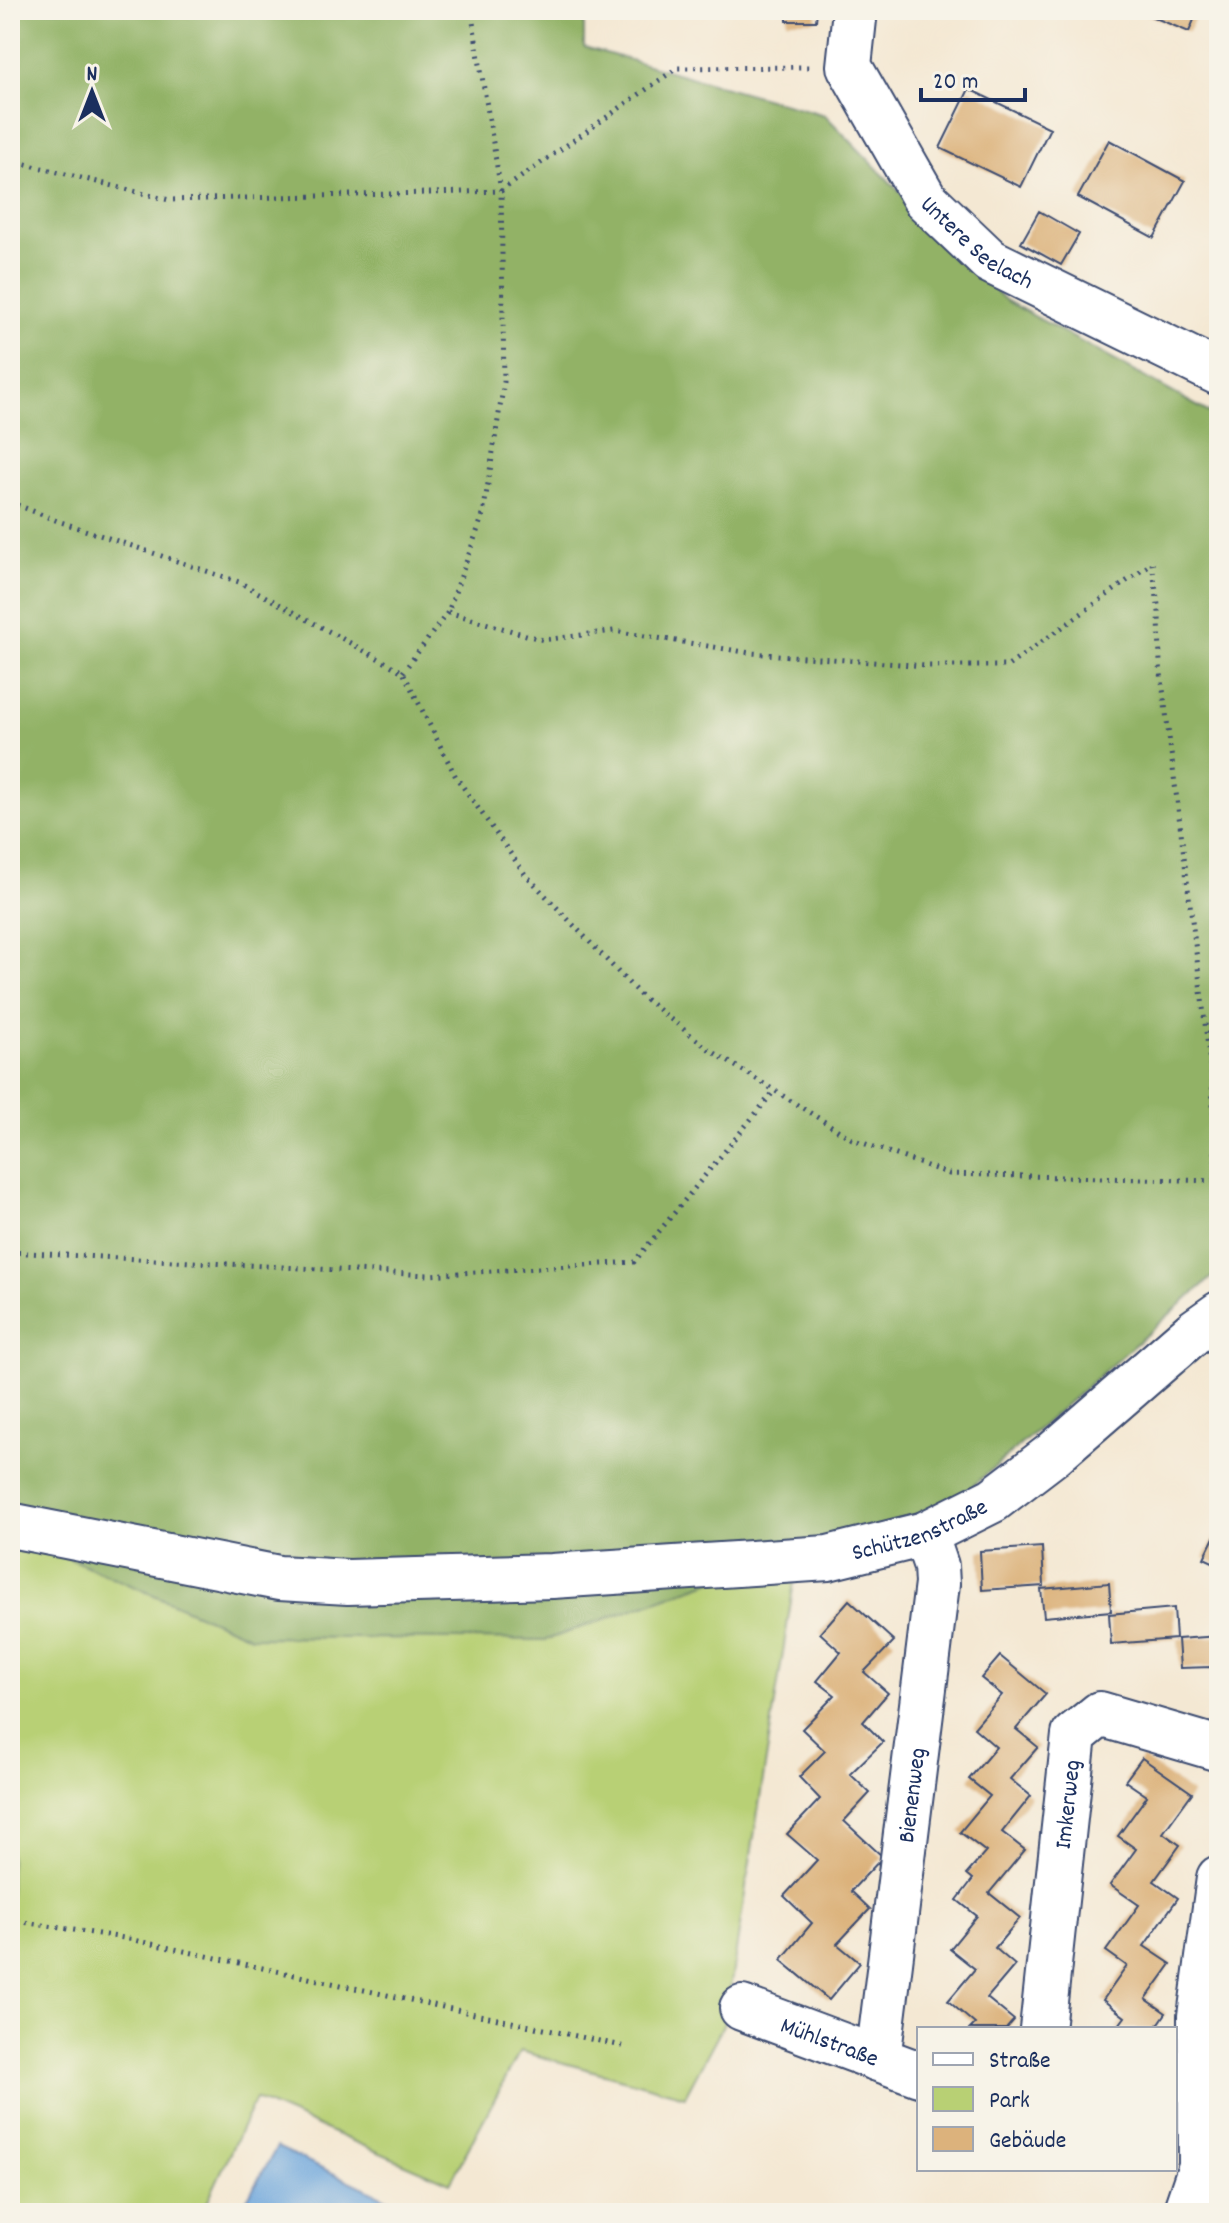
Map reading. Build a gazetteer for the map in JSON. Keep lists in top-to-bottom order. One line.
{"streets":{"street":["Untere Seelach","Schützenstraße","Bienenweg","Imkerweg","Mühlstraße"]},"crossings":[["Schützenstraße","Bienenweg"],["Bienenweg","Mühlstraße"]],"legend":["Straße","Park","Gebäude"],"scale_bar":"20 m","north":"top"}
